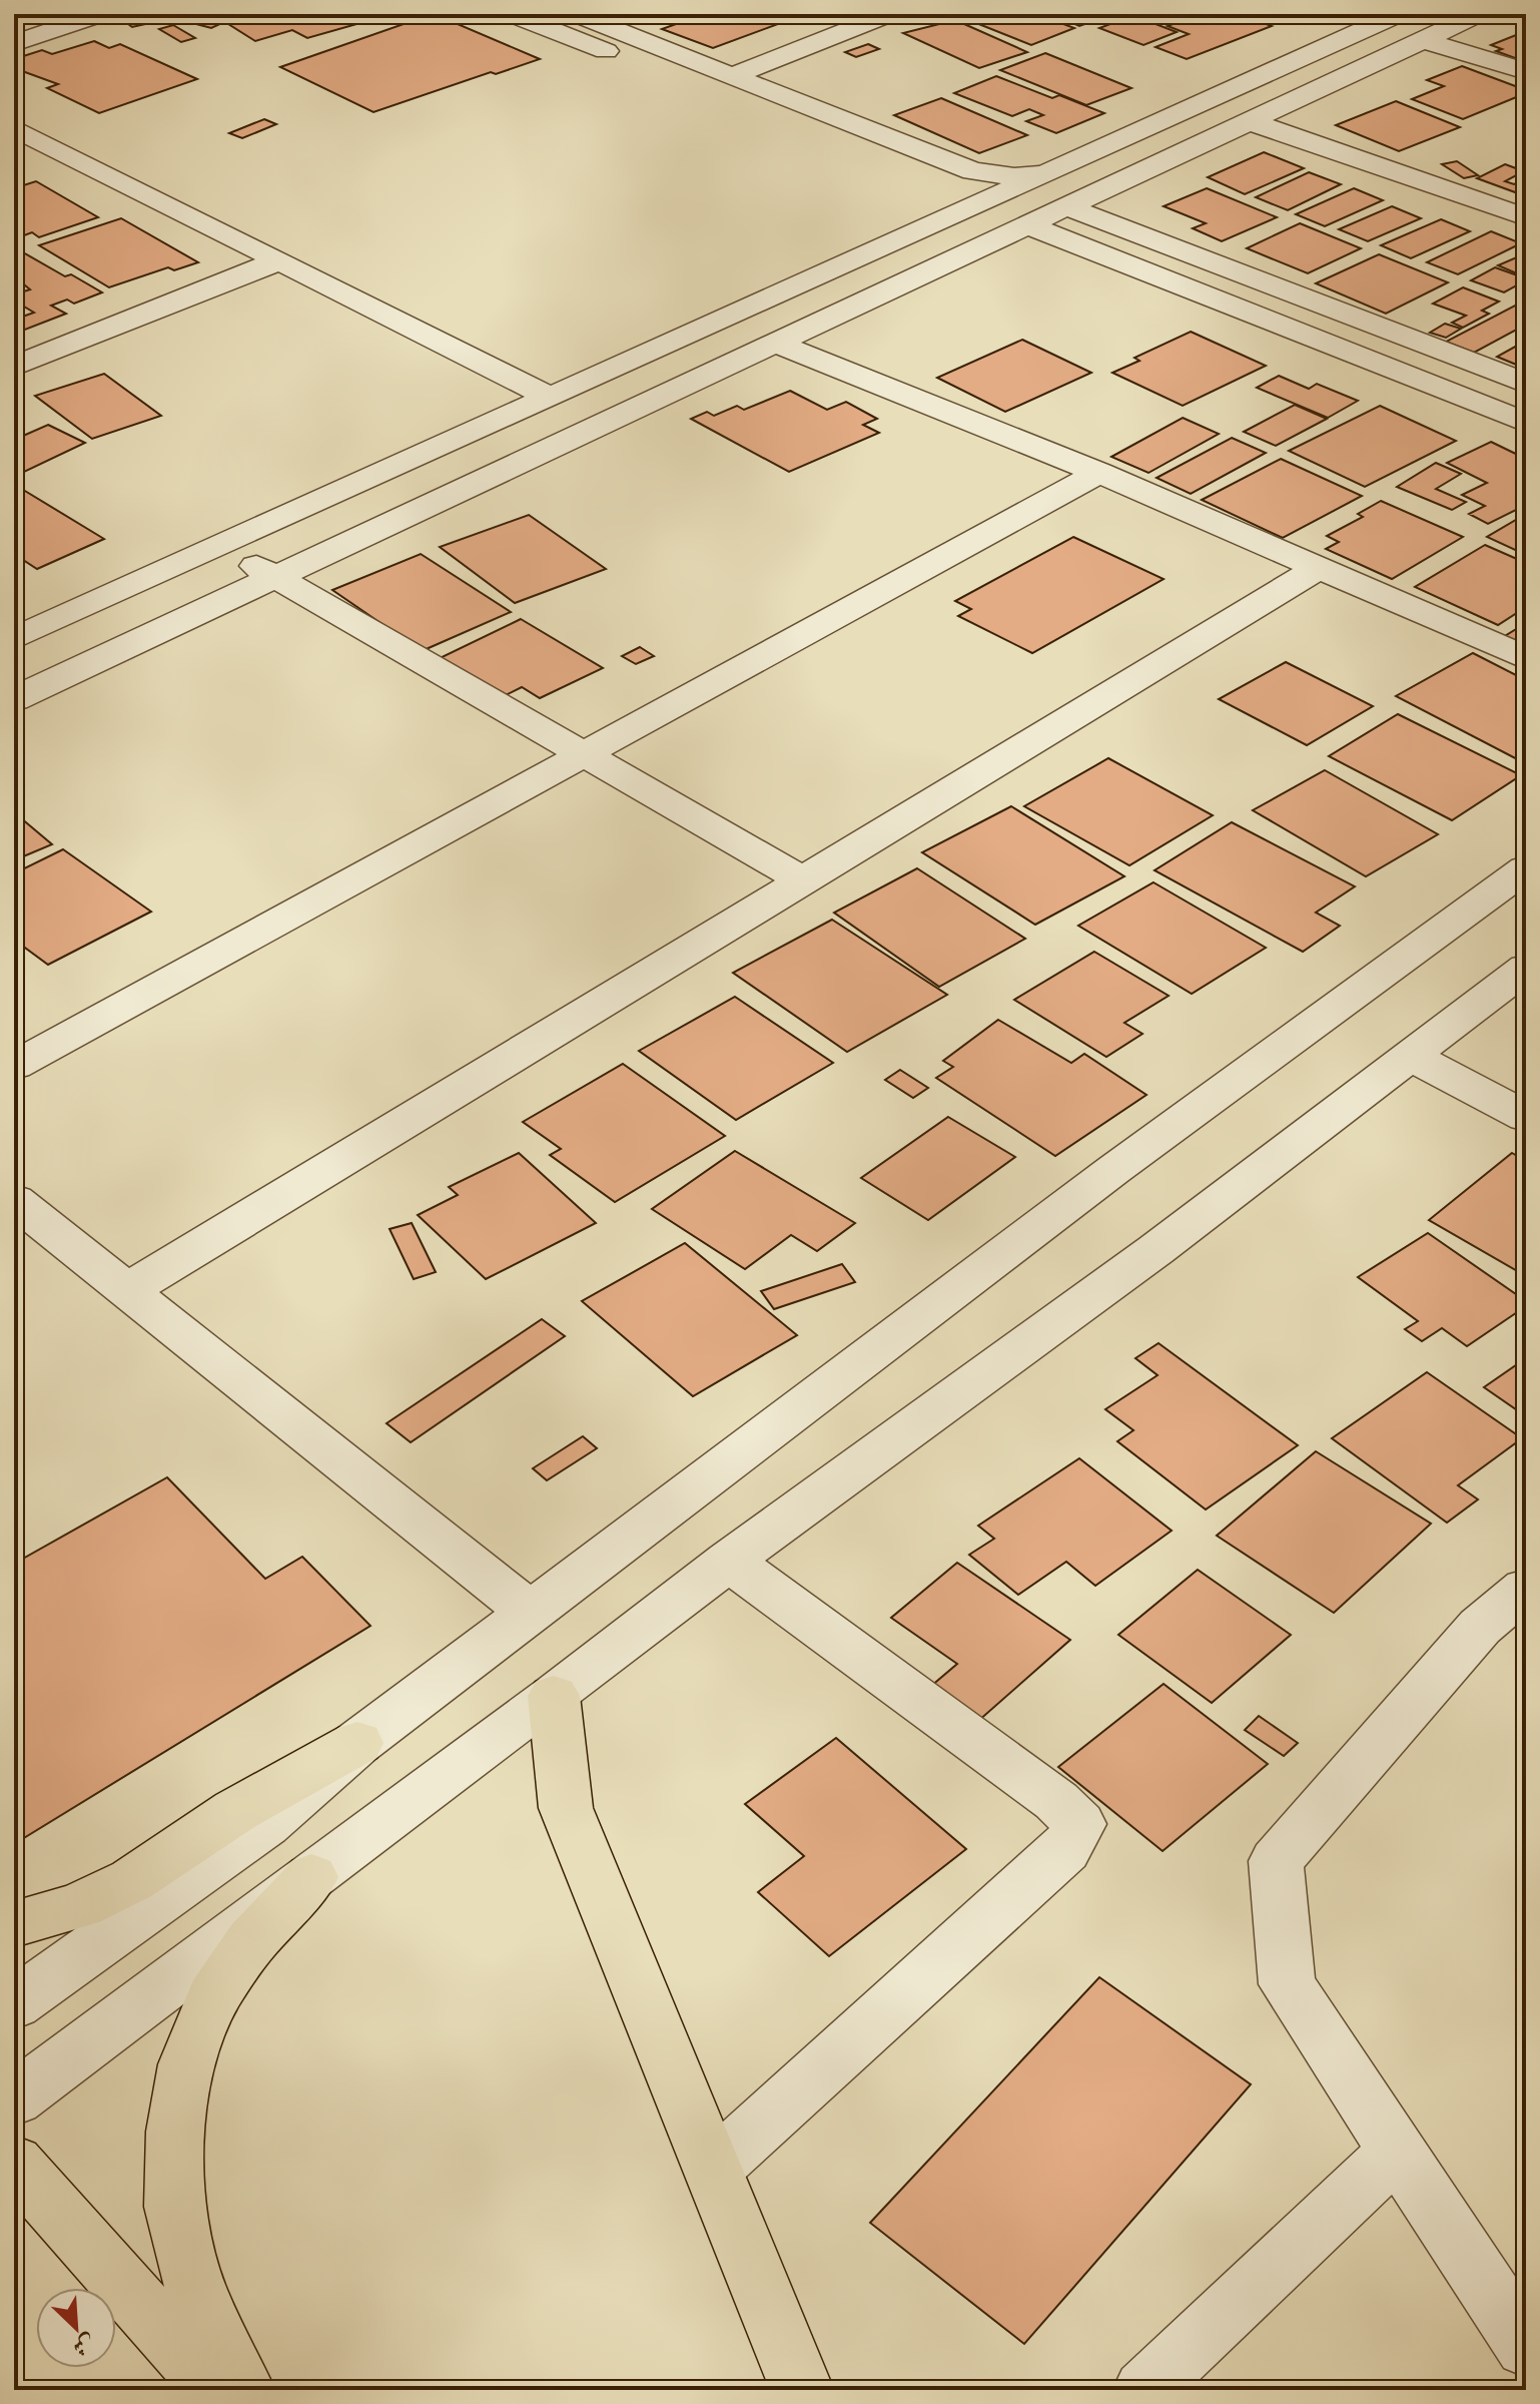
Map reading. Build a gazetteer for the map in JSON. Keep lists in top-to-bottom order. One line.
{"north":"bottom right"}
